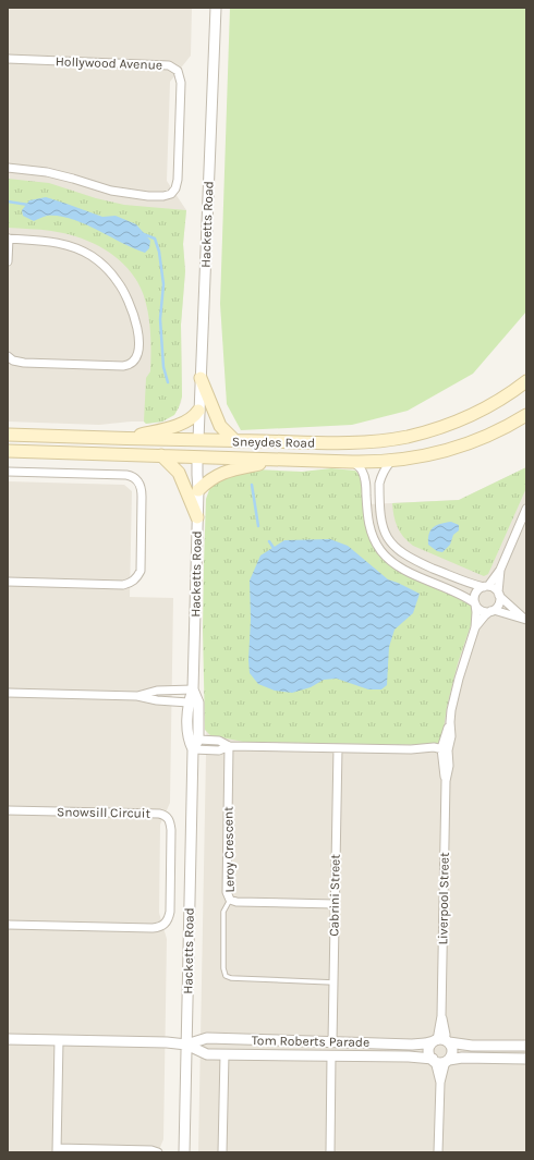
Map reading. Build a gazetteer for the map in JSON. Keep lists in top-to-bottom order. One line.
{"streets":{"main road":["Sneydes Road"],"street":["Hollywood Avenue","Hacketts Road","Snowsill Circuit","Leroy Crescent","Cabrini Street","Liverpool Street","Tom Roberts Parade"]},"crossings":[["Hacketts Road","Sneydes Road"],["Hacketts Road","Tom Roberts Parade"],["Leroy Crescent","Cabrini Street"],["Cabrini Street","Tom Roberts Parade"],["Liverpool Street","Tom Roberts Parade"]]}
